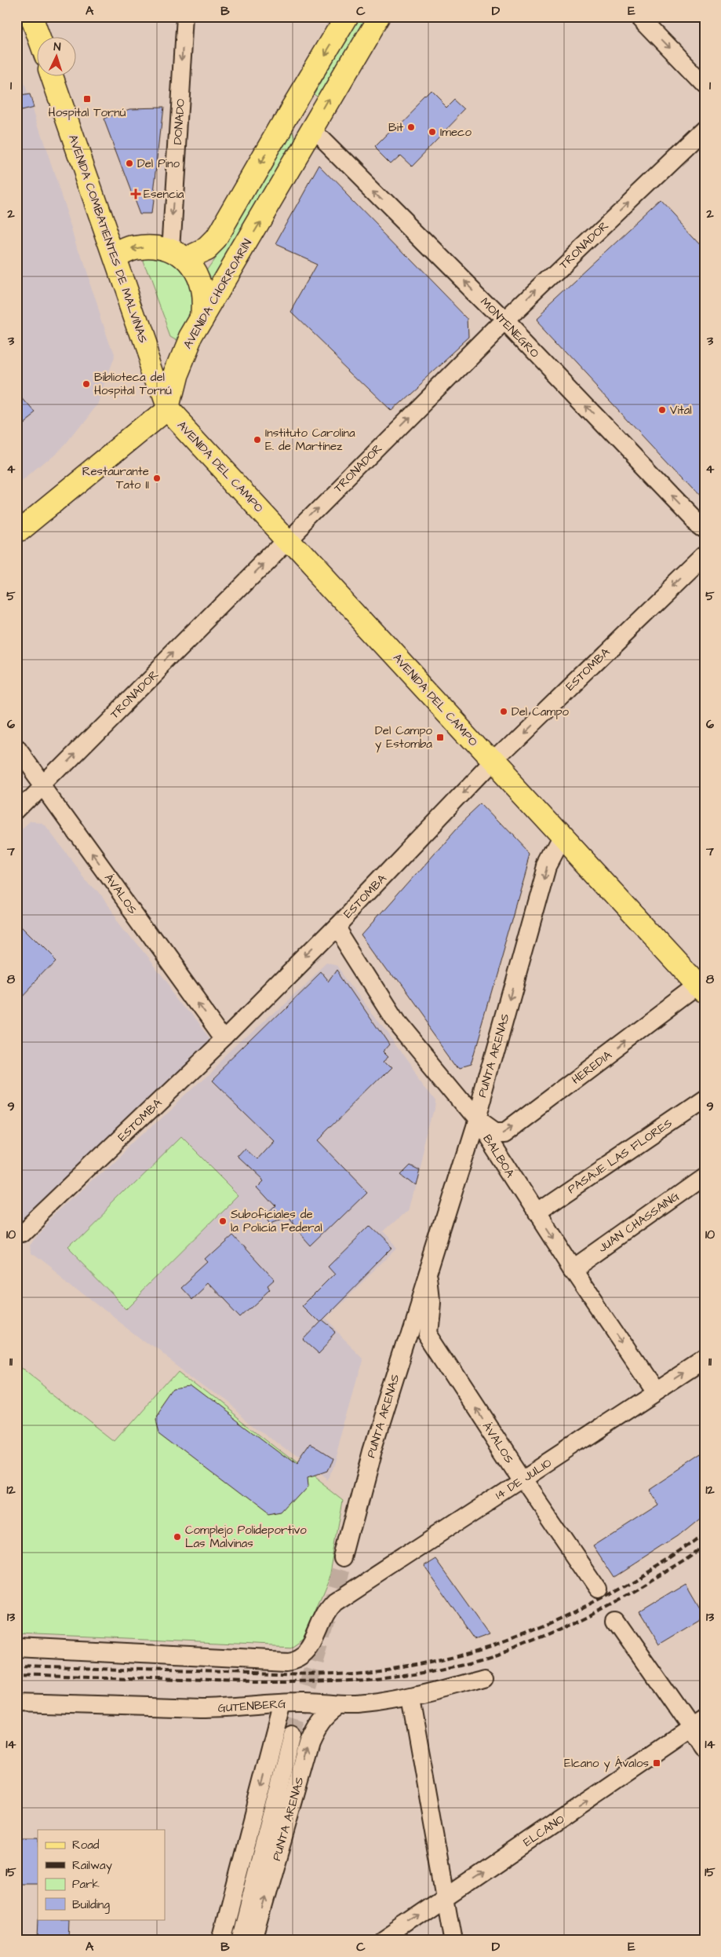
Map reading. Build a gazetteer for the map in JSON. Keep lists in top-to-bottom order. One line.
{"streets":{"main road":["AVENIDA COMBATIENTES DE MALVINAS","AVENIDA CHORROARÍN","AVENIDA DEL CAMPO"],"street":["DONADO","TRONADOR","MONTENEGRO","ESTOMBA","ÁVALOS","PUNTA ARENAS","HEREDIA","BALBOA","PASAJE LAS FLORES","JUAN CHASSAING","14 DE JULIO","GUTENBERG","ELCANO"]},"crossings":[["AVENIDA COMBATIENTES DE MALVINAS","AVENIDA CHORROARÍN"],["AVENIDA COMBATIENTES DE MALVINAS","AVENIDA DEL CAMPO"],["TRONADOR","MONTENEGRO"],["TRONADOR","AVENIDA DEL CAMPO"],["TRONADOR","ÁVALOS"],["AVENIDA CHORROARÍN","MONTENEGRO"],["AVENIDA CHORROARÍN","AVENIDA DEL CAMPO"],["AVENIDA DEL CAMPO","ESTOMBA"],["AVENIDA DEL CAMPO","PUNTA ARENAS"],["AVENIDA DEL CAMPO","HEREDIA"],["ESTOMBA","ÁVALOS"],["ESTOMBA","BALBOA"],["ÁVALOS","PUNTA ARENAS"],["ÁVALOS","14 DE JULIO"],["PUNTA ARENAS","HEREDIA"],["PUNTA ARENAS","BALBOA"],["PUNTA ARENAS","GUTENBERG"],["HEREDIA","BALBOA"],["BALBOA","PASAJE LAS FLORES"],["BALBOA","JUAN CHASSAING"],["BALBOA","14 DE JULIO"]],"one_way":["DONADO","TRONADOR","MONTENEGRO","ESTOMBA","ÁVALOS","HEREDIA","BALBOA","ELCANO"],"places":{"transit":["Hospital Tornú","Del Campo y Estomba","Elcano y Ávalos"],"other":["Bit","Imeco","Del Pino","Biblioteca del Hospital Tornú","Vital","Instituto Carolina E. de Martínez","Restaurante Tato II","Del Campo","Suboficiales de la Policía Federal","Complejo Polideportivo Las Malvinas"],"health":["Esencia"]},"legend":["Road","Railway","Park","Building"],"north":"top","grid":{"columns":["A","B","C","D","E"],"rows":["1","2","3","4","5","6","7","8","9","10","11","12","13","14","15"]}}
